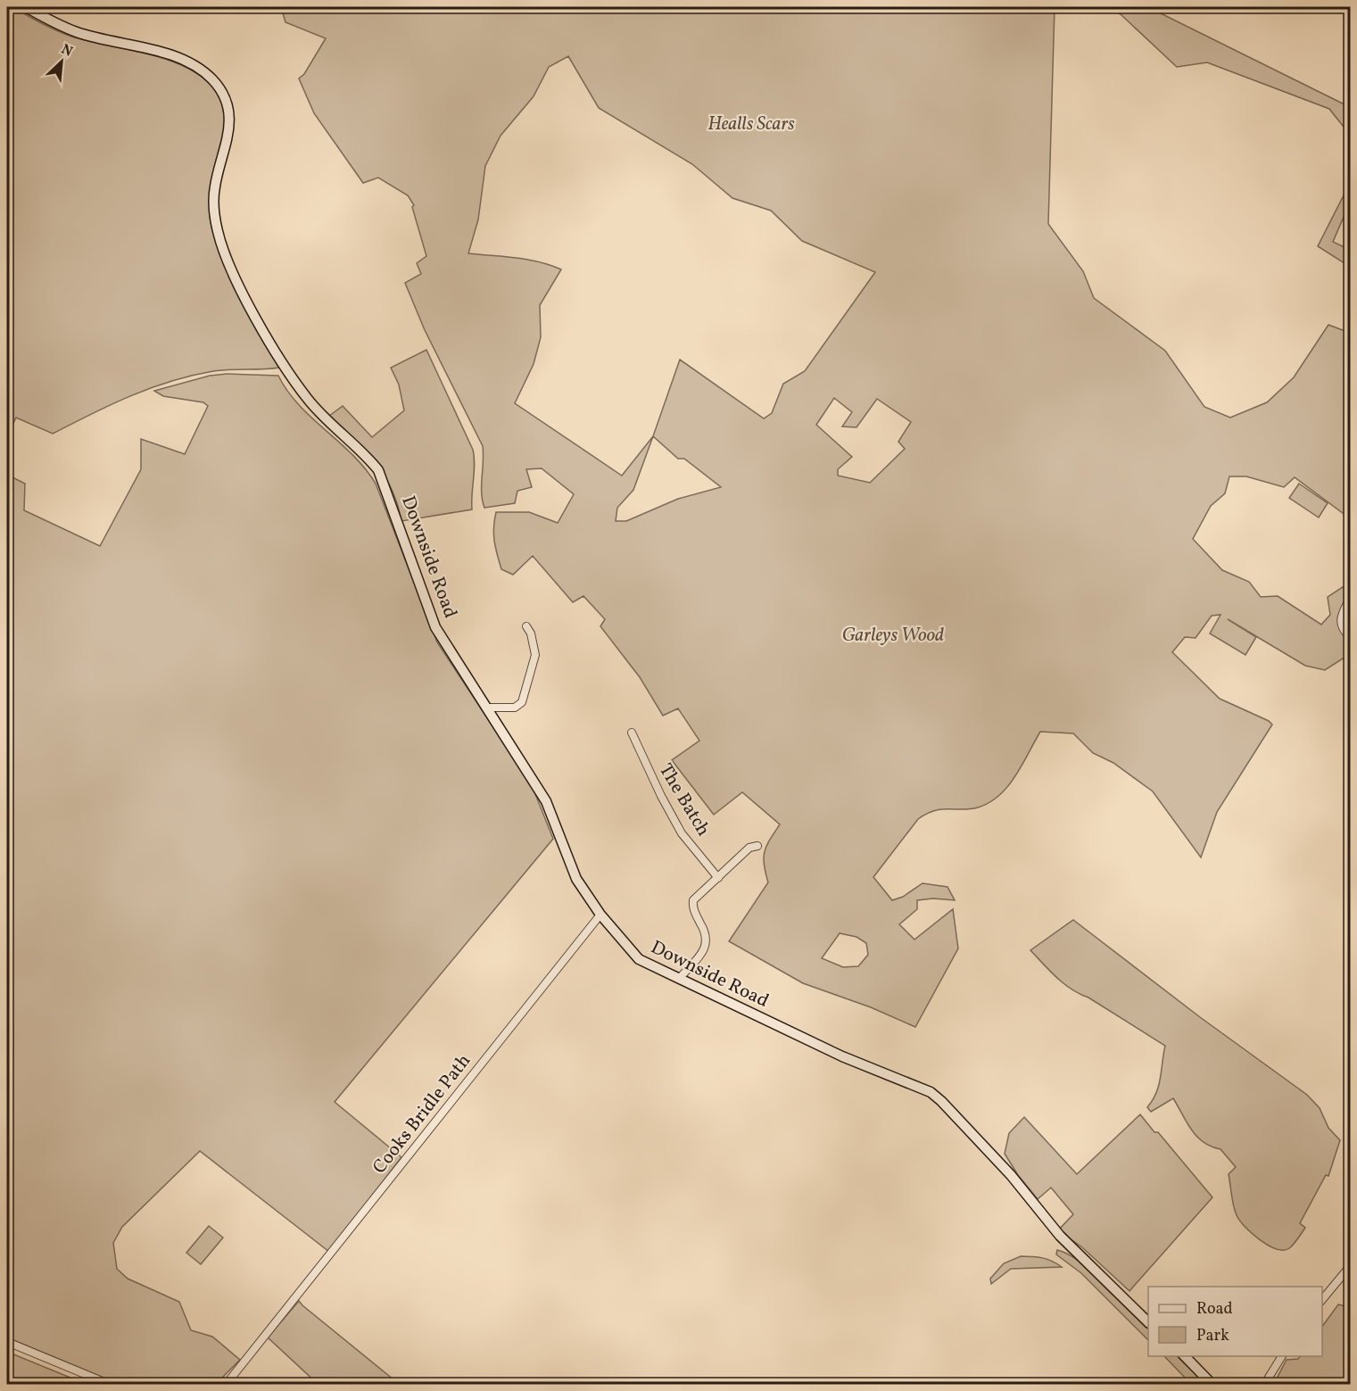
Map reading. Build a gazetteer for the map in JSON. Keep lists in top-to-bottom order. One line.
{"streets":{"street":["Downside Road","The Batch","Cooks Bridle Path"]},"crossings":[["Downside Road","Cooks Bridle Path"]],"parks":["Healls Scars","Garleys Wood"],"legend":["Road","Park"],"north":"top right"}
